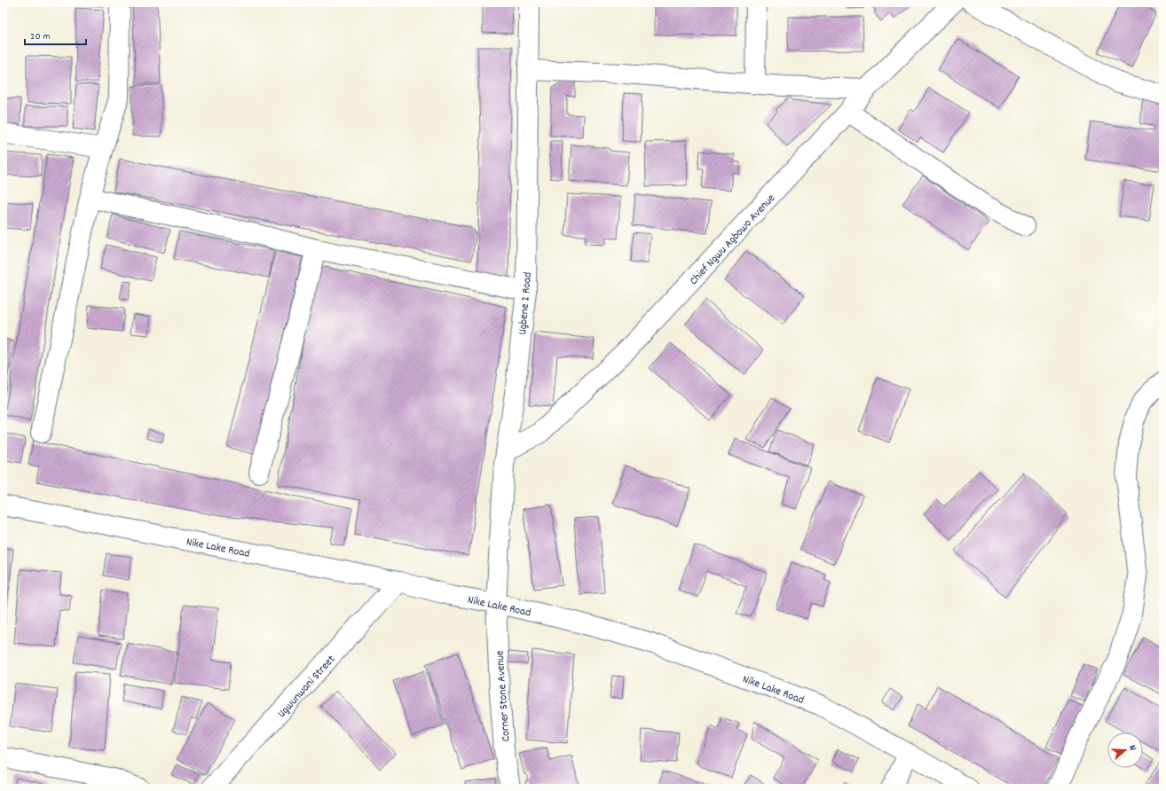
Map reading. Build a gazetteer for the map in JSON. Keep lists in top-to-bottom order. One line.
{"streets":{"street":["Chief Ngwu Agbowo Avenue","Ugbene 2 Road","Nike Lake Road","Ugwunwani Street","Corner Stone Avenue"]},"crossings":[["Chief Ngwu Agbowo Avenue","Ugbene 2 Road"],["Ugbene 2 Road","Nike Lake Road"],["Ugbene 2 Road","Corner Stone Avenue"],["Nike Lake Road","Ugwunwani Street"],["Nike Lake Road","Corner Stone Avenue"]],"scale_bar":"20 m","north":"right"}
